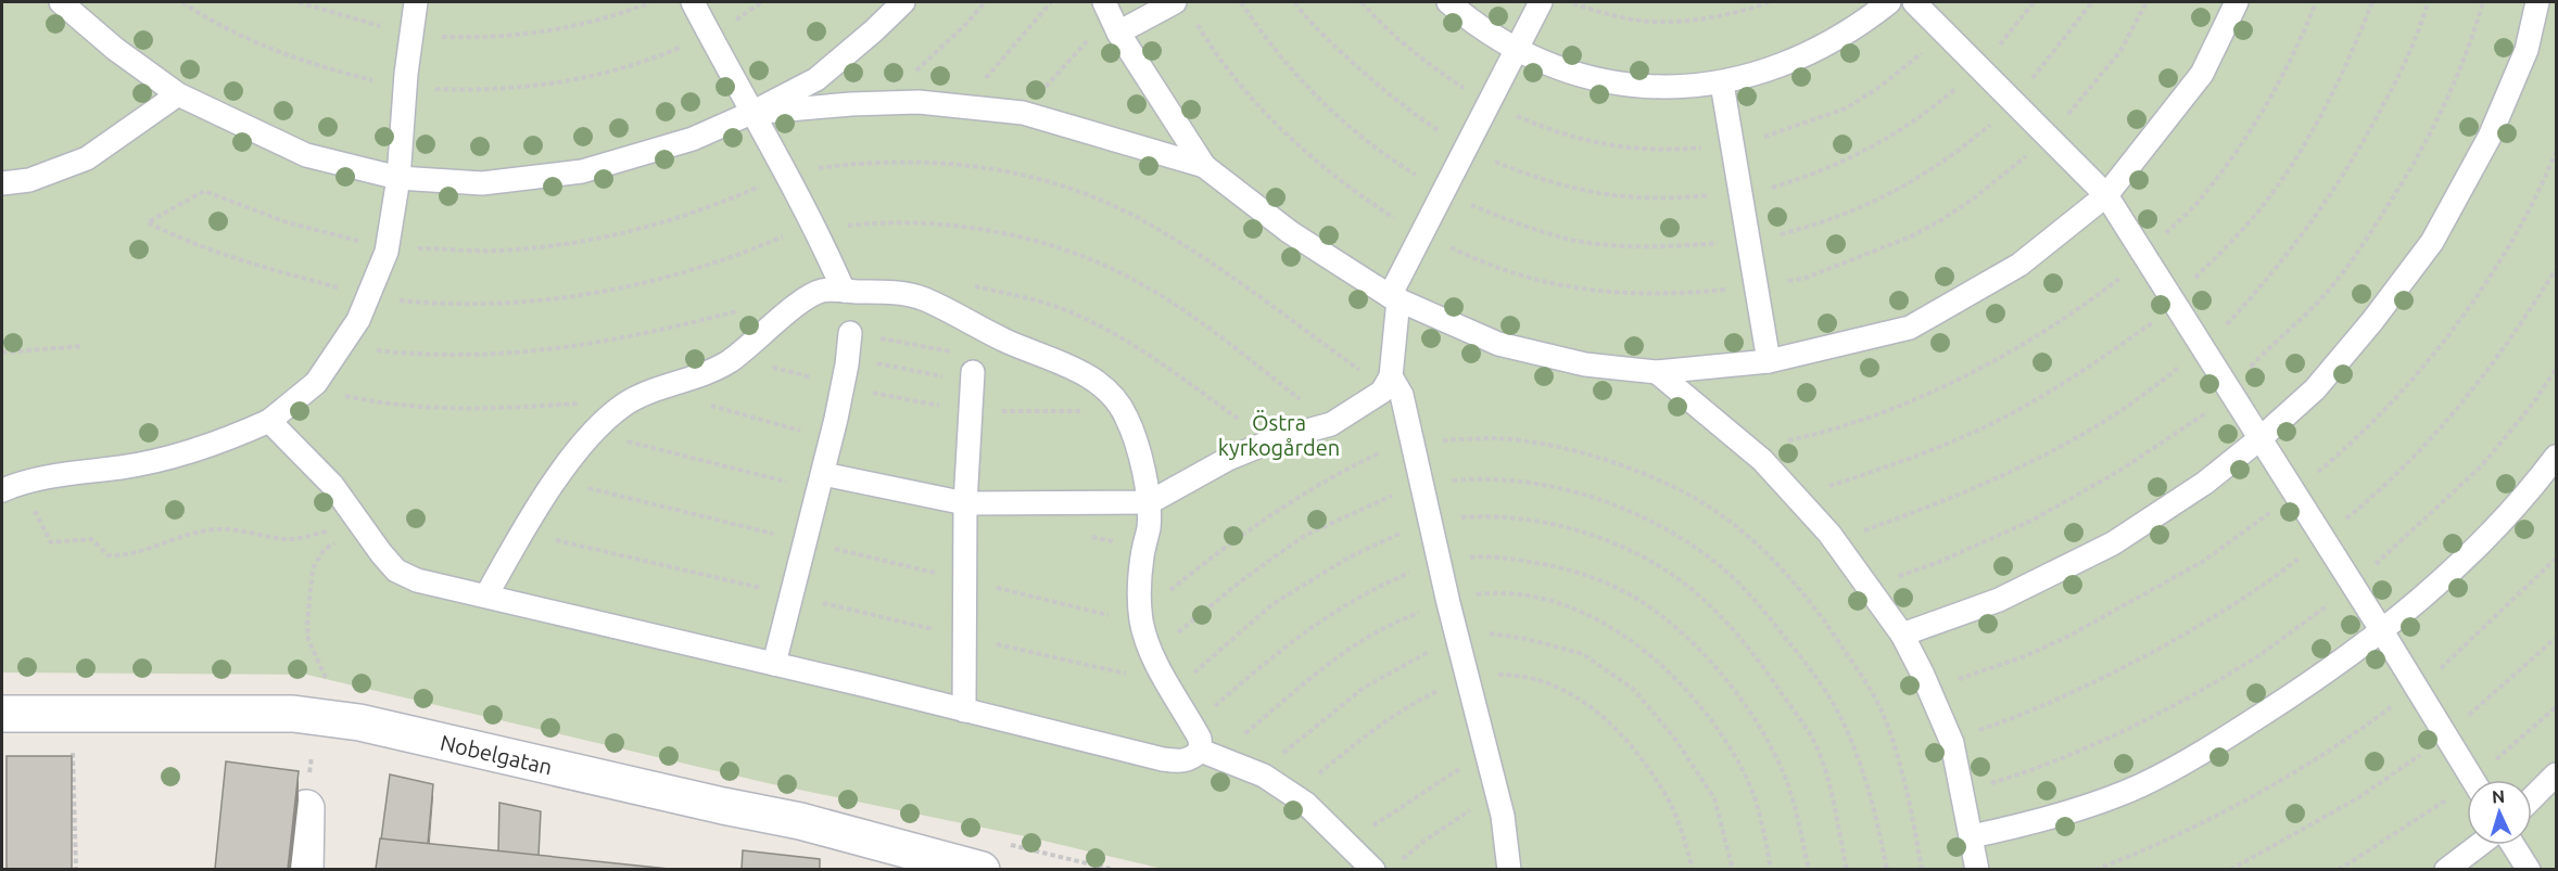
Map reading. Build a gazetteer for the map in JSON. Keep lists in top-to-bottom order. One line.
{"streets":{"street":["Nobelgatan"]},"parks":["Östra kyrkogården"],"north":"top"}
